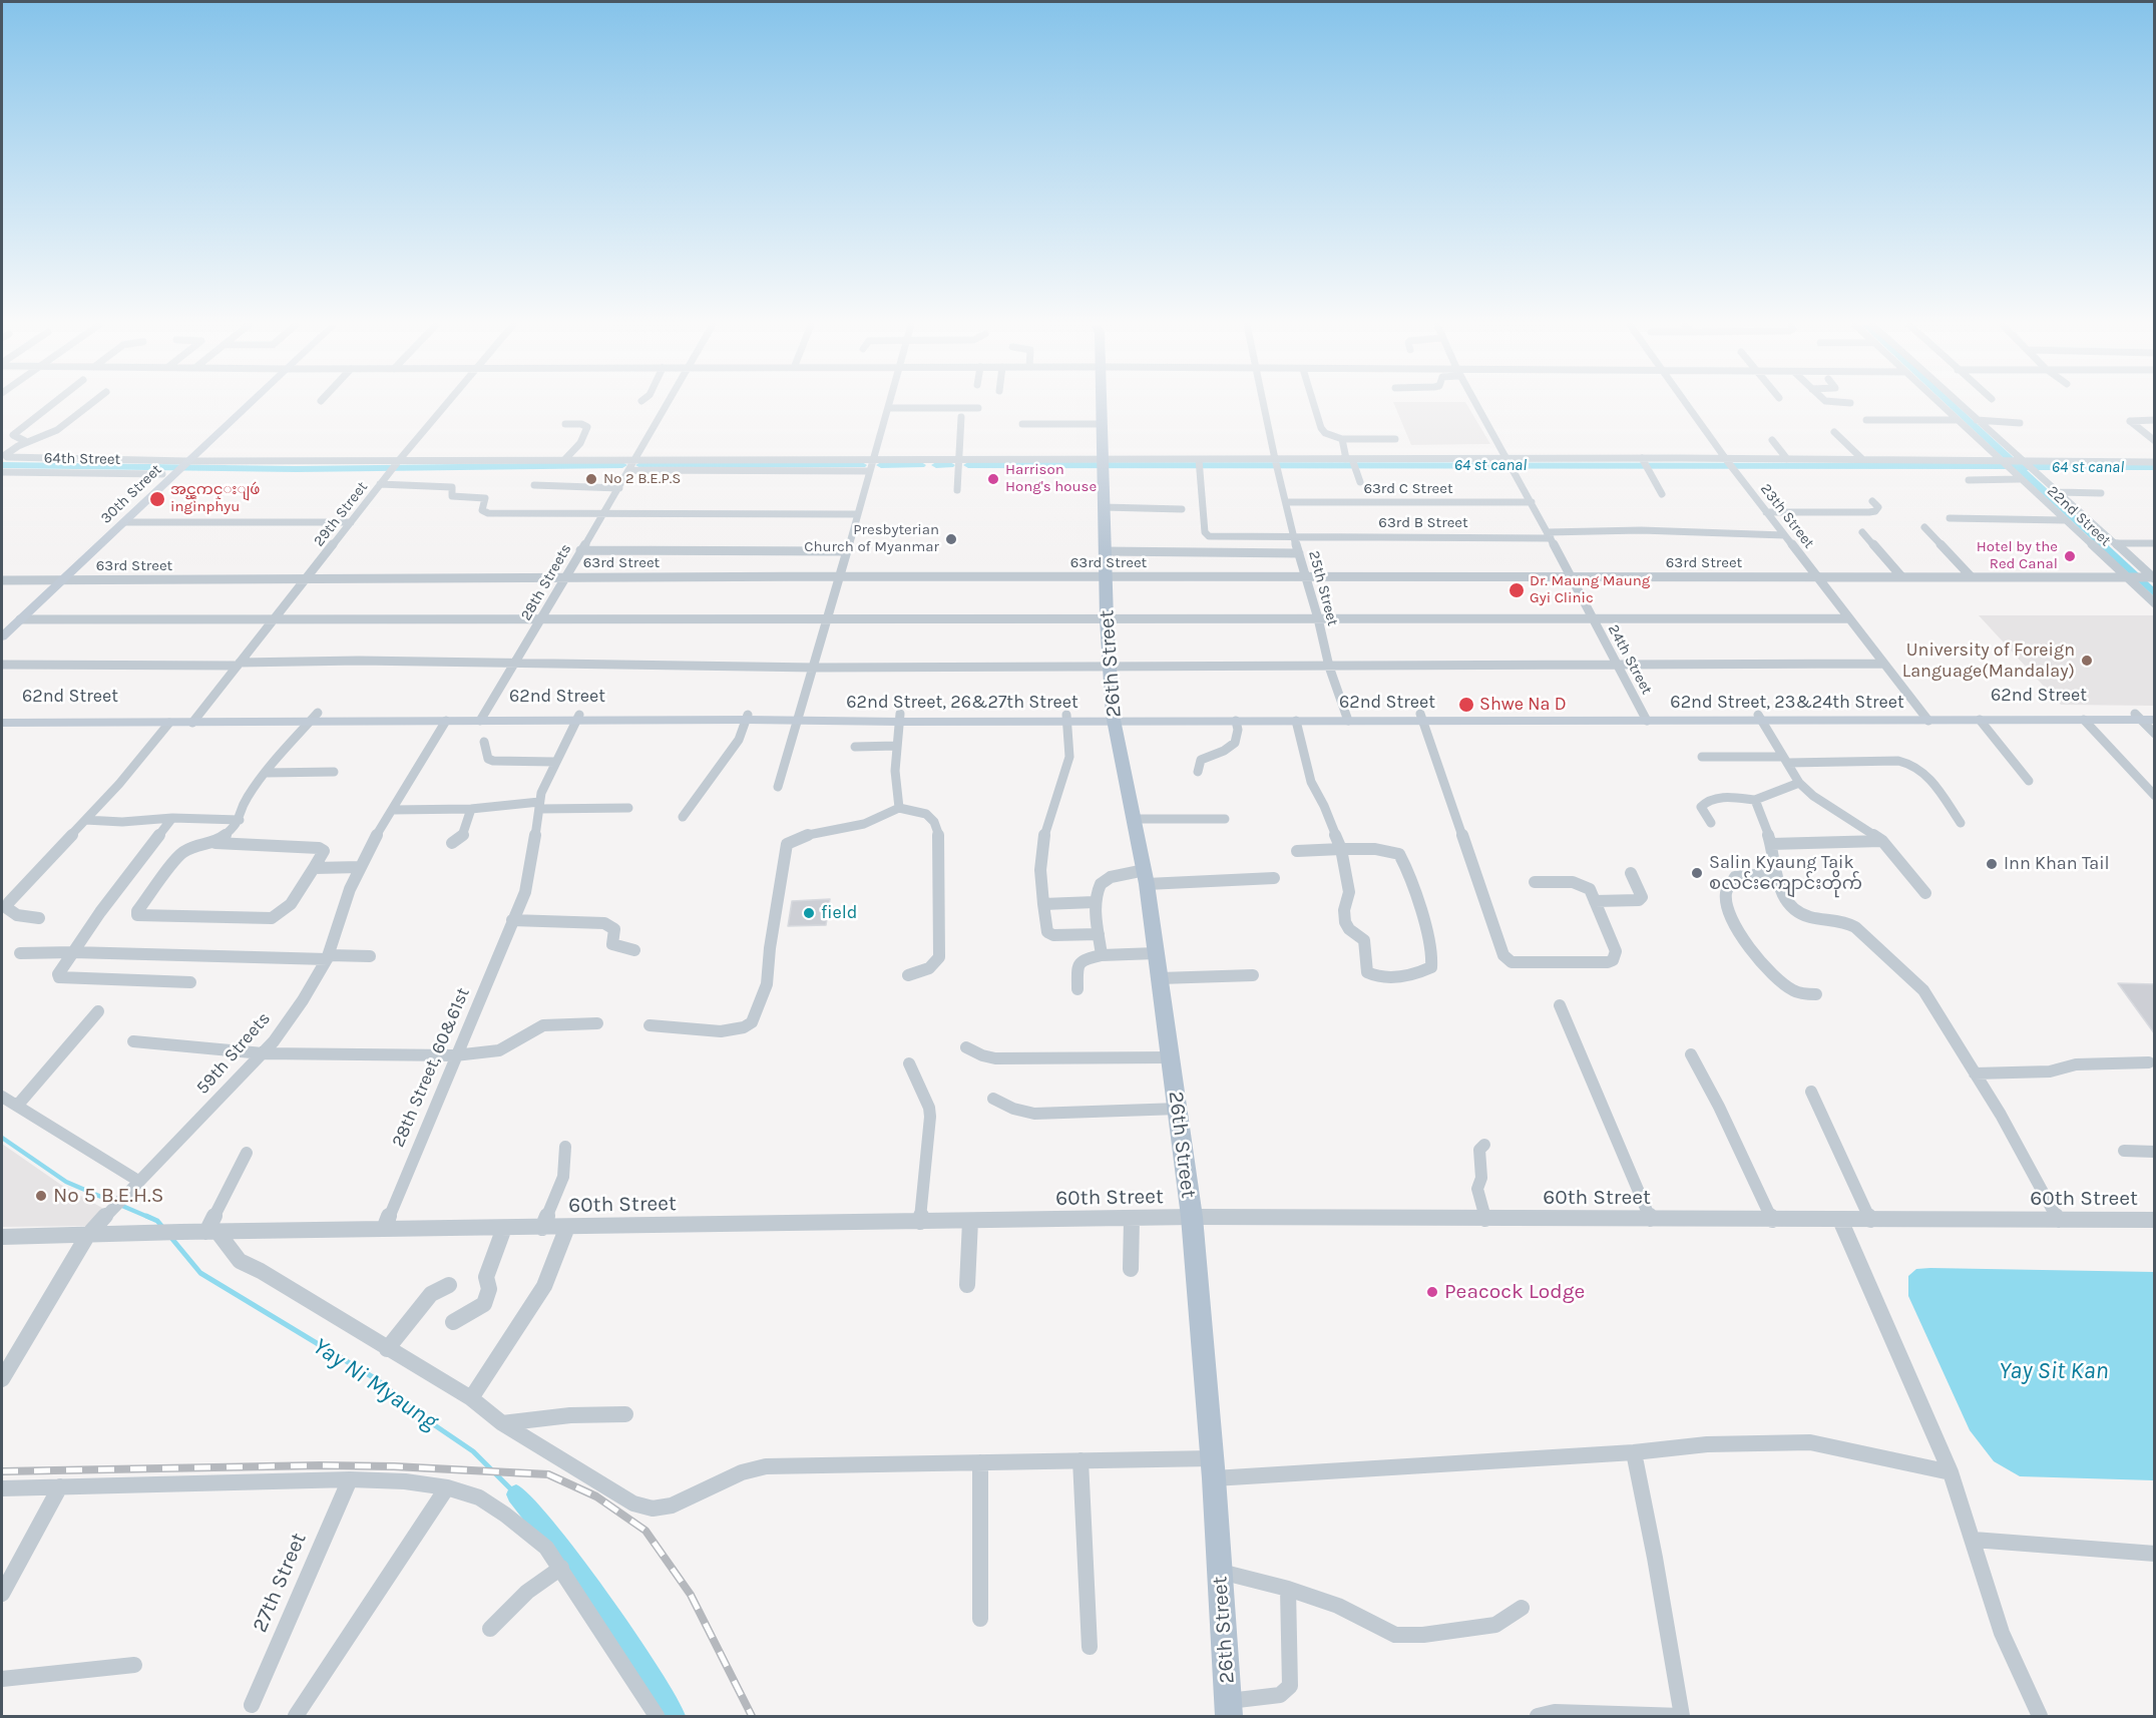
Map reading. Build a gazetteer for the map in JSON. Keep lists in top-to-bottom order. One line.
{"streets":{"main road":["30th Street","26th Street","62nd Street","62nd Street, 26&27th Street","62nd Street, 23&24th Street"],"street":["64th Street","63rd C Street","29th Street","23th Street","22nd Street","63rd B Street","63rd Street","28th Streets","25th Street","24th Street","59th Streets","28th Street, 60&61st","60th Street","27th Street"]},"crossings":[["64th Street","30th Street"],["64th Street","29th Street"],["64th Street","23th Street"],["64th Street","22nd Street"],["64th Street","63rd B Street"],["64th Street","28th Streets"],["64th Street","25th Street"],["64th Street","24th Street"],["64th Street","26th Street"],["63rd C Street","25th Street"],["63rd C Street","24th Street"],["30th Street","63rd Street"],["29th Street","63rd Street"],["29th Street","62nd Street"],["23th Street","63rd B Street"],["23th Street","63rd Street"],["23th Street","62nd Street"],["23th Street","62nd Street, 23&24th Street"],["22nd Street","63rd Street"],["63rd B Street","25th Street"],["63rd B Street","24th Street"],["63rd Street","28th Streets"],["63rd Street","25th Street"],["63rd Street","24th Street"],["63rd Street","26th Street"],["28th Streets","62nd Street"],["28th Streets","62nd Street, 26&27th Street"],["25th Street","62nd Street"],["24th Street","62nd Street"],["24th Street","62nd Street, 23&24th Street"],["26th Street","62nd Street, 26&27th Street"],["26th Street","60th Street"],["62nd Street","62nd Street, 26&27th Street"],["62nd Street","62nd Street, 23&24th Street"],["62nd Street","59th Streets"],["62nd Street, 26&27th Street","28th Street, 60&61st"],["59th Streets","60th Street"],["28th Street, 60&61st","60th Street"]],"water":["64 st canal","Yay Sit Kan","Yay Ni Myaung"],"places":["No 2 B.E.P.S","Harrison Hong's house","အင္ၾကင္းျဖဴ inginphyu","Presbyterian Church of Myanmar","Hotel by the Red Canal","Dr. Maung Maung Gyi Clinic","University of Foreign Language(Mandalay)","Shwe Na D","Inn Khan Tail","Salin Kyaung Taik စလင်းကျောင်းတိုက်","field","No 5 B.E.H.S","Peacock Lodge"]}
